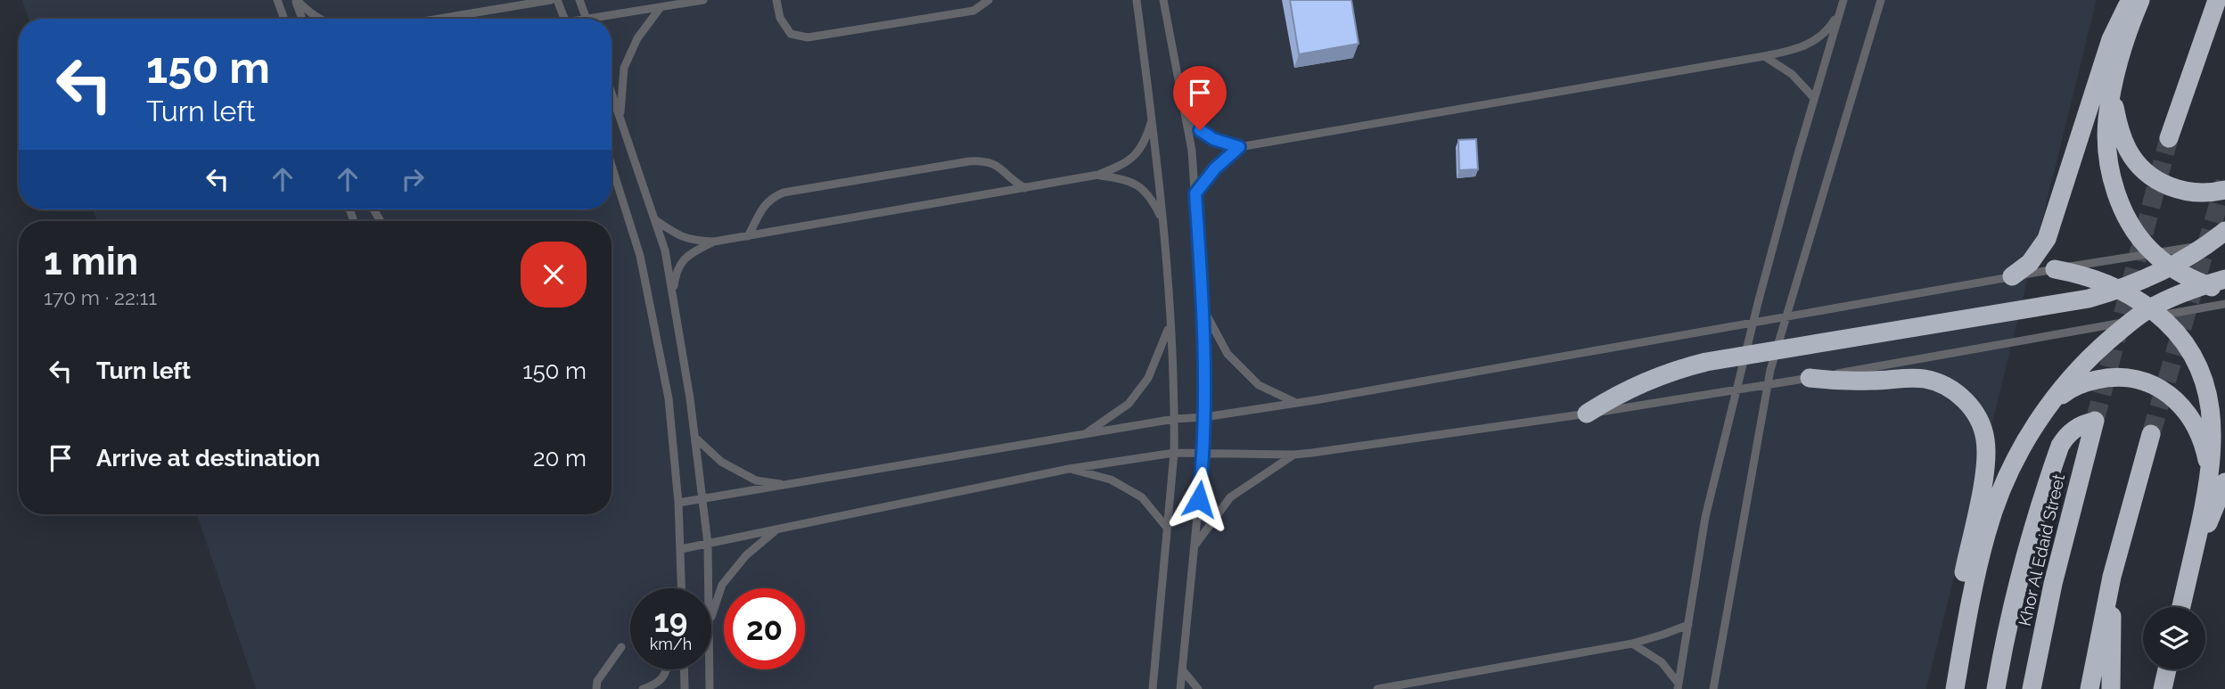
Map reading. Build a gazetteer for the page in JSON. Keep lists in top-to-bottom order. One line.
{"streets":{"highway":["Khor Al Edaid Street"]},"page":{"turn":["150 m","Turn left"],"heading":["1 min","170 m · 22:11"],"list":[{"name":"Turn left","value":"150 m"},{"name":"Arrive at destination","value":"20 m"}],"speed":"19 km/h","limit":"20"}}
